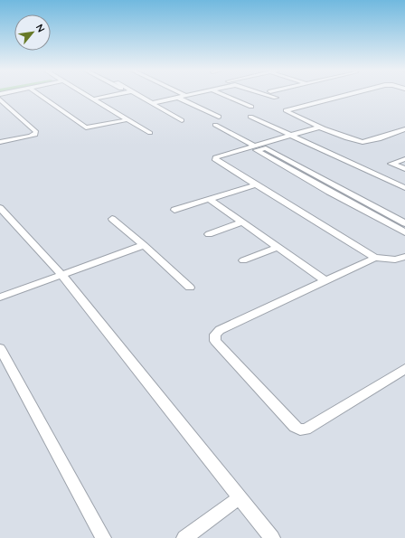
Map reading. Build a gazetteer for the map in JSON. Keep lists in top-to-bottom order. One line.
{"north":"top right"}
